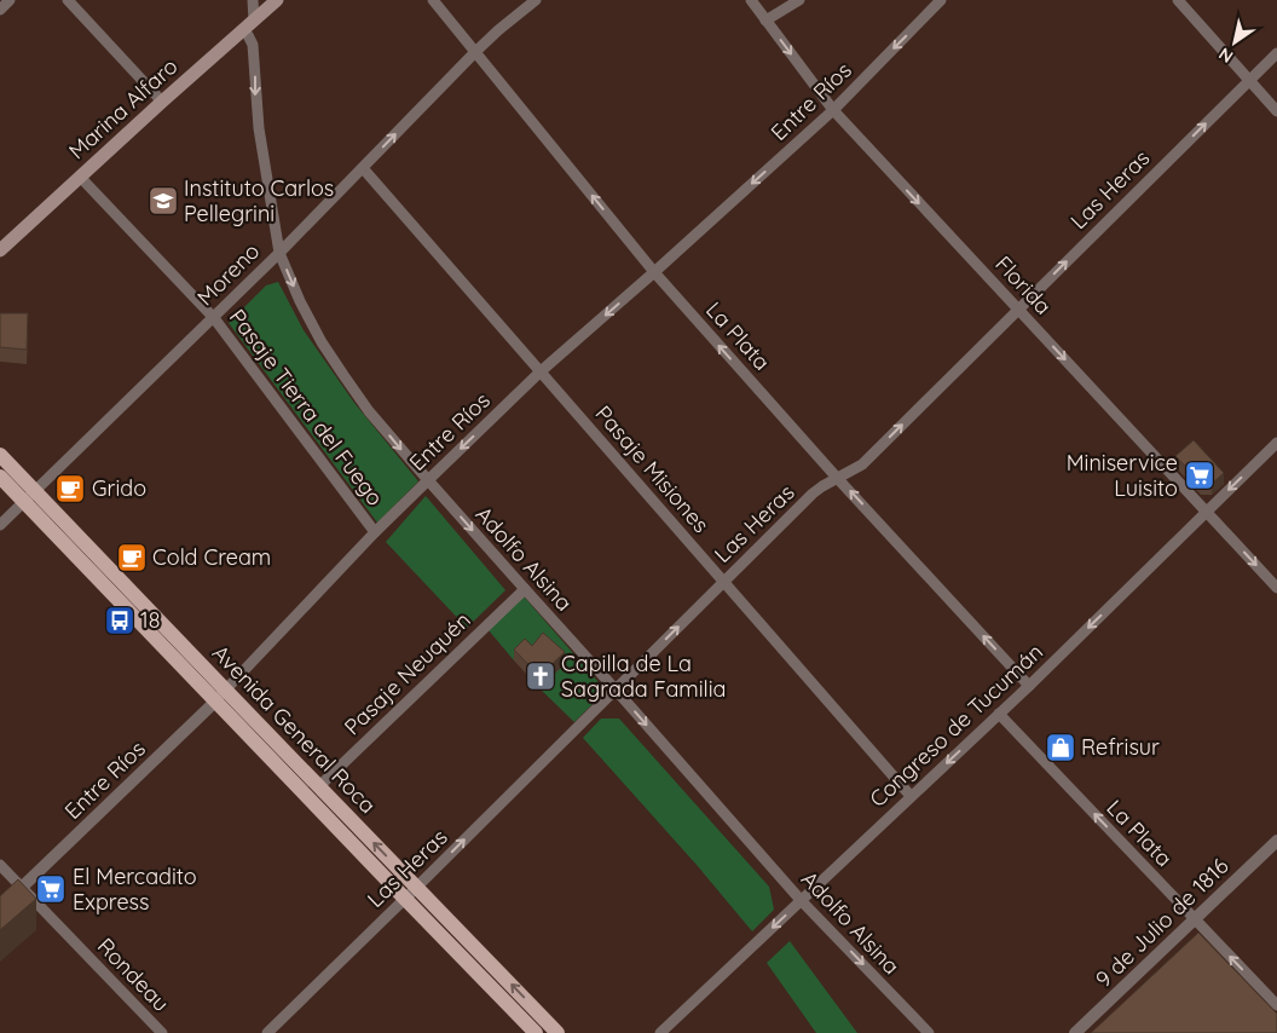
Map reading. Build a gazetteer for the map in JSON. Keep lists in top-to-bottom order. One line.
{"streets":{"main road":["Marina Alfaro","Avenida General Roca"],"street":["Entre Ríos","Las Heras","Moreno","Florida","La Plata","Pasaje Tierra del Fuego","Pasaje Misiones","Adolfo Alsina","Pasaje Neuquén","Congreso de Tucumán","9 de Julio de 1816","Rondeau"]},"crossings":[["Entre Ríos","Florida"],["Entre Ríos","La Plata"],["Entre Ríos","Pasaje Tierra del Fuego"],["Entre Ríos","Pasaje Misiones"],["Entre Ríos","Adolfo Alsina"],["Entre Ríos","Avenida General Roca"],["Entre Ríos","Rondeau"],["Marina Alfaro","Pasaje Tierra del Fuego"],["Marina Alfaro","Adolfo Alsina"],["Las Heras","Florida"],["Las Heras","La Plata"],["Las Heras","Pasaje Misiones"],["Las Heras","Adolfo Alsina"],["Las Heras","Avenida General Roca"],["Moreno","La Plata"],["Moreno","Pasaje Tierra del Fuego"],["Moreno","Pasaje Misiones"],["Moreno","Adolfo Alsina"],["Moreno","Avenida General Roca"],["Florida","Congreso de Tucumán"],["La Plata","Congreso de Tucumán"],["La Plata","9 de Julio de 1816"],["Pasaje Misiones","Congreso de Tucumán"],["Adolfo Alsina","Pasaje Neuquén"],["Adolfo Alsina","Congreso de Tucumán"],["Pasaje Neuquén","Avenida General Roca"]],"one_way":["Entre Ríos","Las Heras","Florida","La Plata","Adolfo Alsina","Congreso de Tucumán"],"places":{"school or university":["Instituto Carlos Pellegrini"],"supermarket":["Miniservice Luisito","El Mercadito Express"],"cafe":["Grido","Cold Cream"],"bus stop":["18"],"church":["Capilla de La Sagrada Familia"],"shop":["Refrisur"]},"north":"bottom left"}
